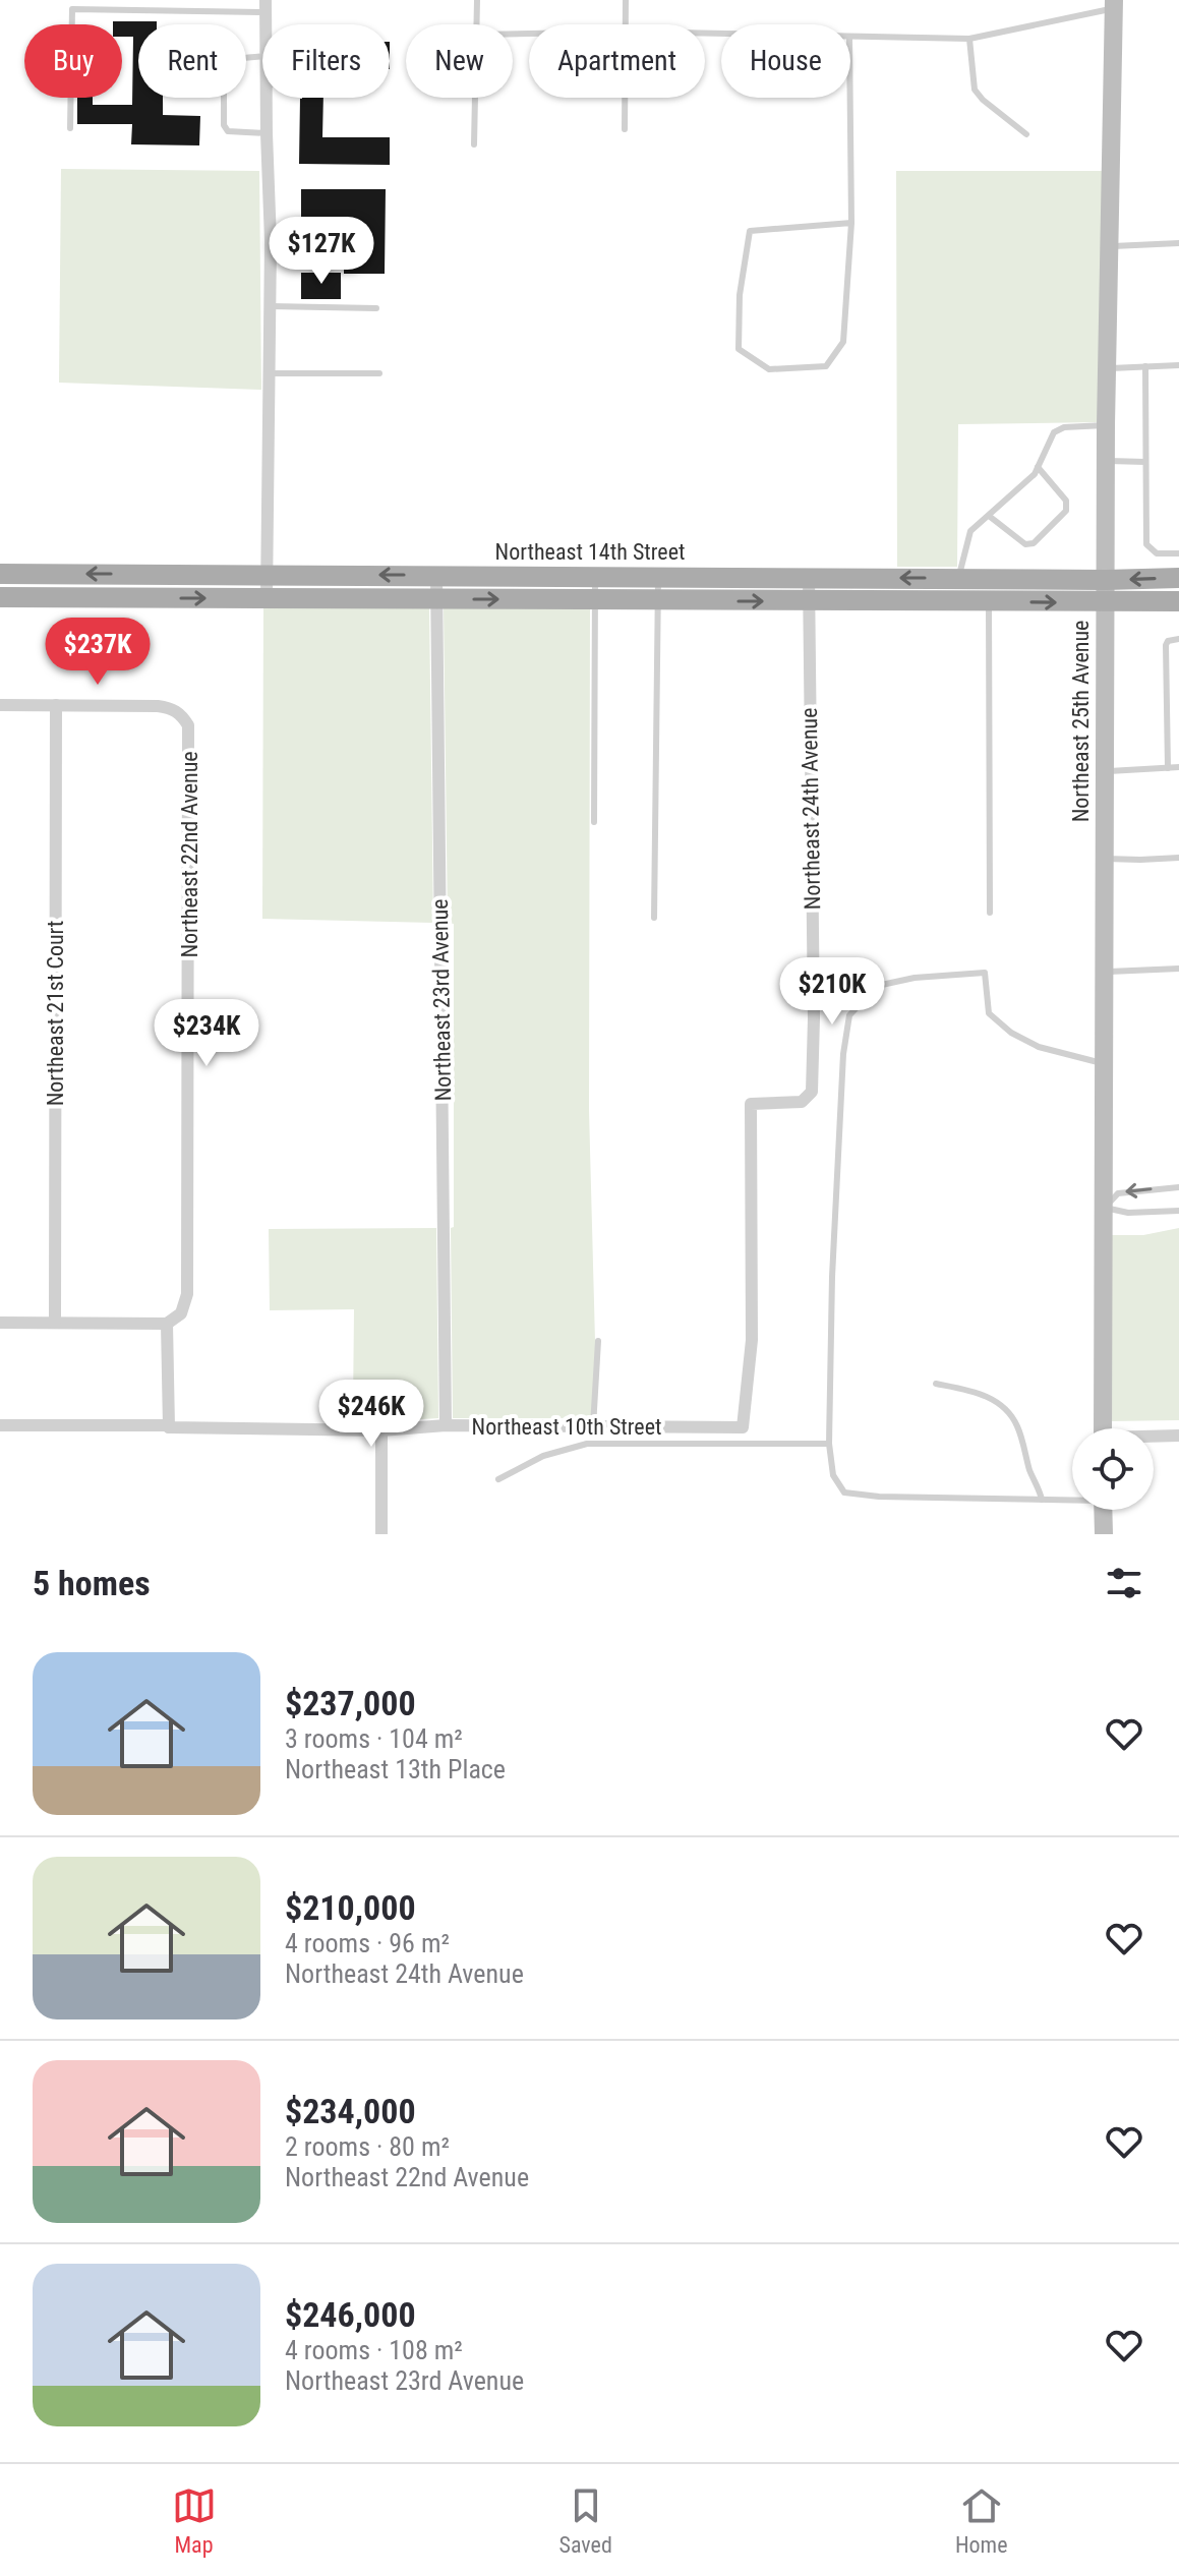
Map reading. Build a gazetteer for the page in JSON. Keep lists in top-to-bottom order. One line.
{"streets":{"main road":["Northeast 14th Street","Northeast 25th Avenue"],"street":["Northeast 24th Avenue","Northeast 22nd Avenue","Northeast 23rd Avenue","Northeast 21st Court","Northeast 10th Street"]},"crossings":[["Northeast 14th Street","Northeast 25th Avenue"],["Northeast 14th Street","Northeast 24th Avenue"],["Northeast 14th Street","Northeast 23rd Avenue"],["Northeast 24th Avenue","Northeast 10th Street"],["Northeast 22nd Avenue","Northeast 21st Court"],["Northeast 23rd Avenue","Northeast 10th Street"]],"page":{"chip":["Buy","Rent","Filters","New","Apartment","House"],"price":["$127K","$237K","$210K","$234K","$246K"],"heading":"5 homes","list":[{"name":"$237,000","note":"3 rooms · 104 m² · Northeast 13th Place"},{"name":"$210,000","note":"4 rooms · 96 m² · Northeast 24th Avenue"},{"name":"$234,000","note":"2 rooms · 80 m² · Northeast 22nd Avenue"},{"name":"$246,000","note":"4 rooms · 108 m² · Northeast 23rd Avenue"}],"tabs":["Map","Saved","Home"]}}
